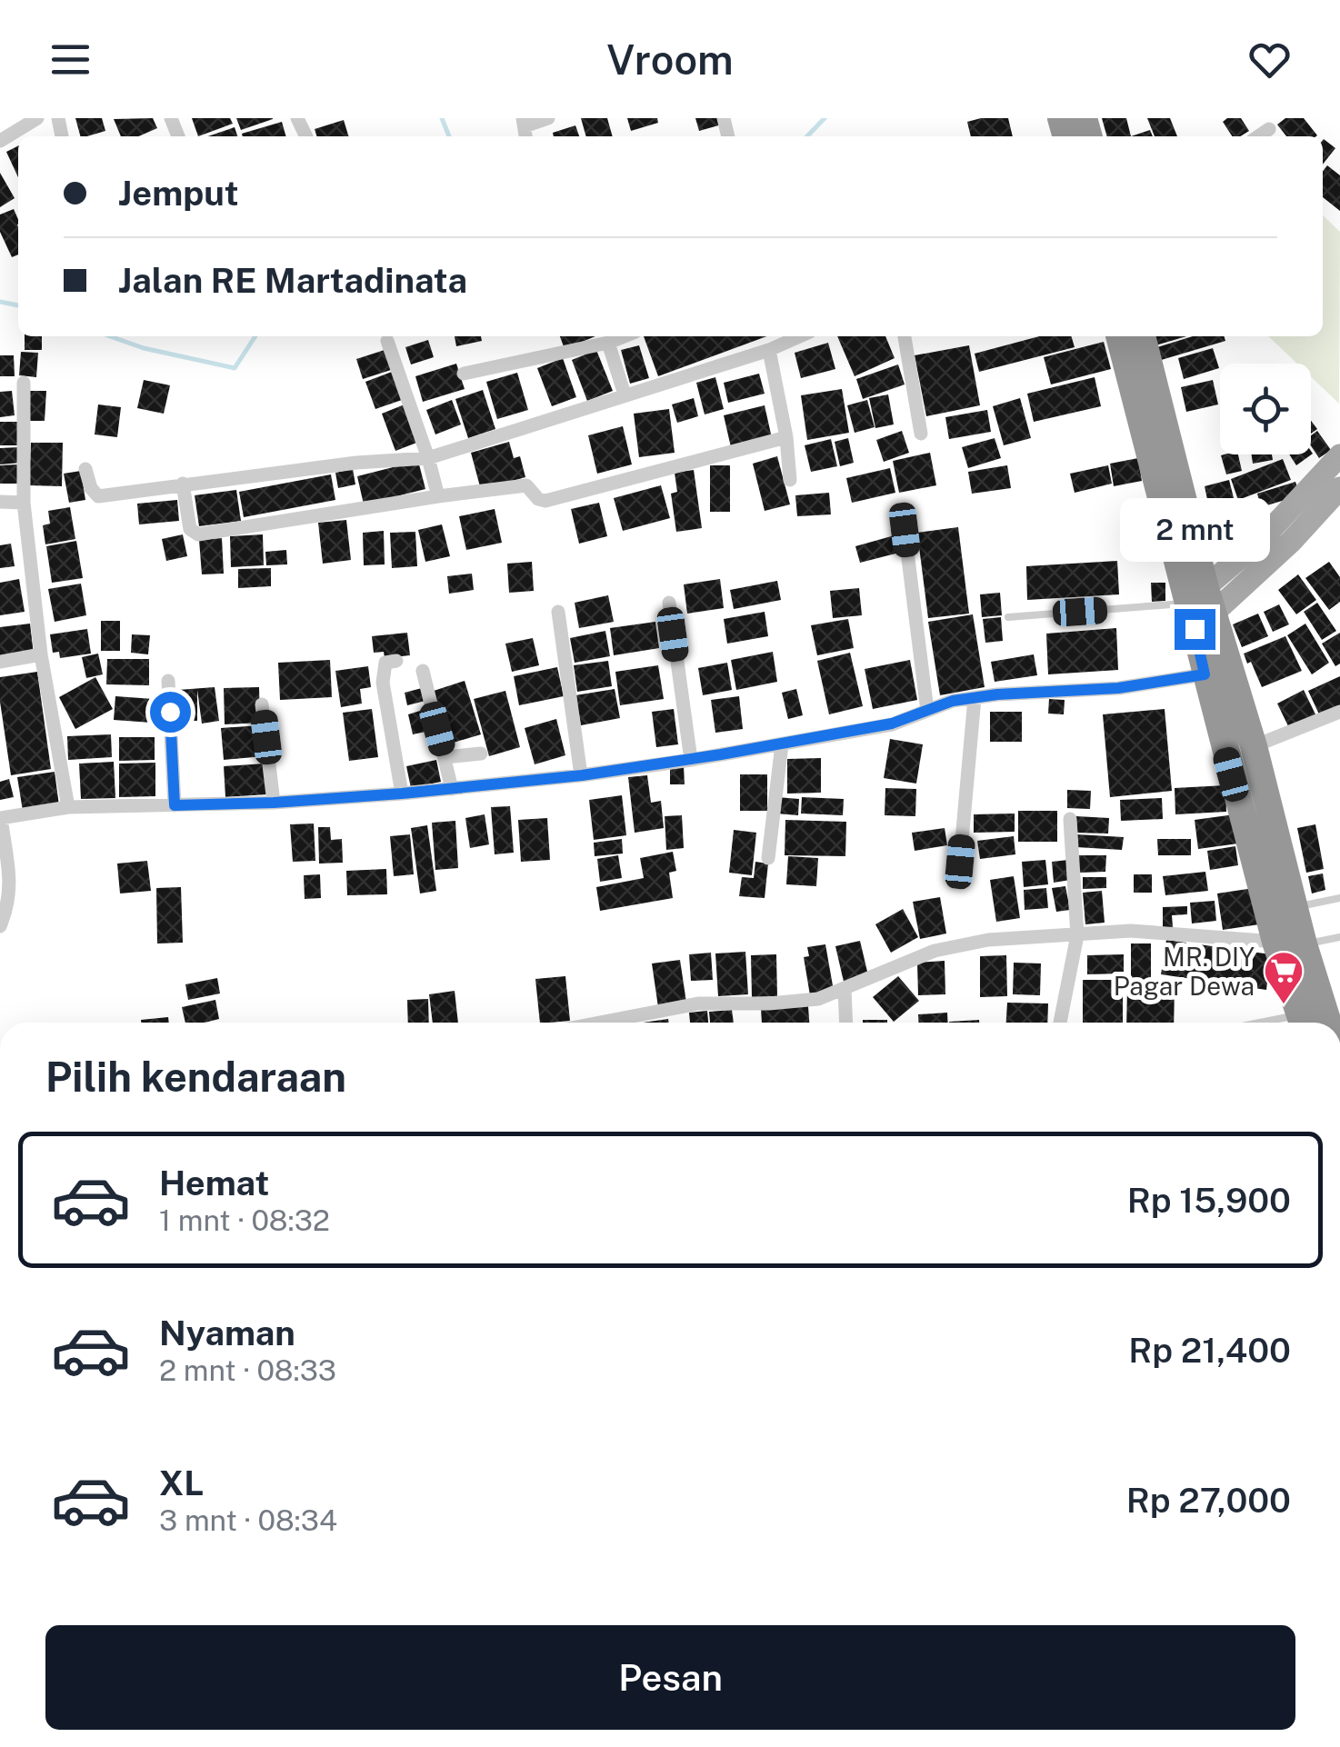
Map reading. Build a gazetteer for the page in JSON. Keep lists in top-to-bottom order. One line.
{"places":{"supermarket":["MR. DIY Pagar Dewa"]},"page":{"header":"Vroom","banner":["Jemput","Jalan RE Martadinata"],"bubble":"2 mnt","heading":"Pilih kendaraan","list":[{"name":"Hemat","note":"1 mnt · 08:32","value":"Rp 15,900"},{"name":"Nyaman","note":"2 mnt · 08:33","value":"Rp 21,400"},{"name":"XL","note":"3 mnt · 08:34","value":"Rp 27,000"}],"buttons":"Pesan"}}
